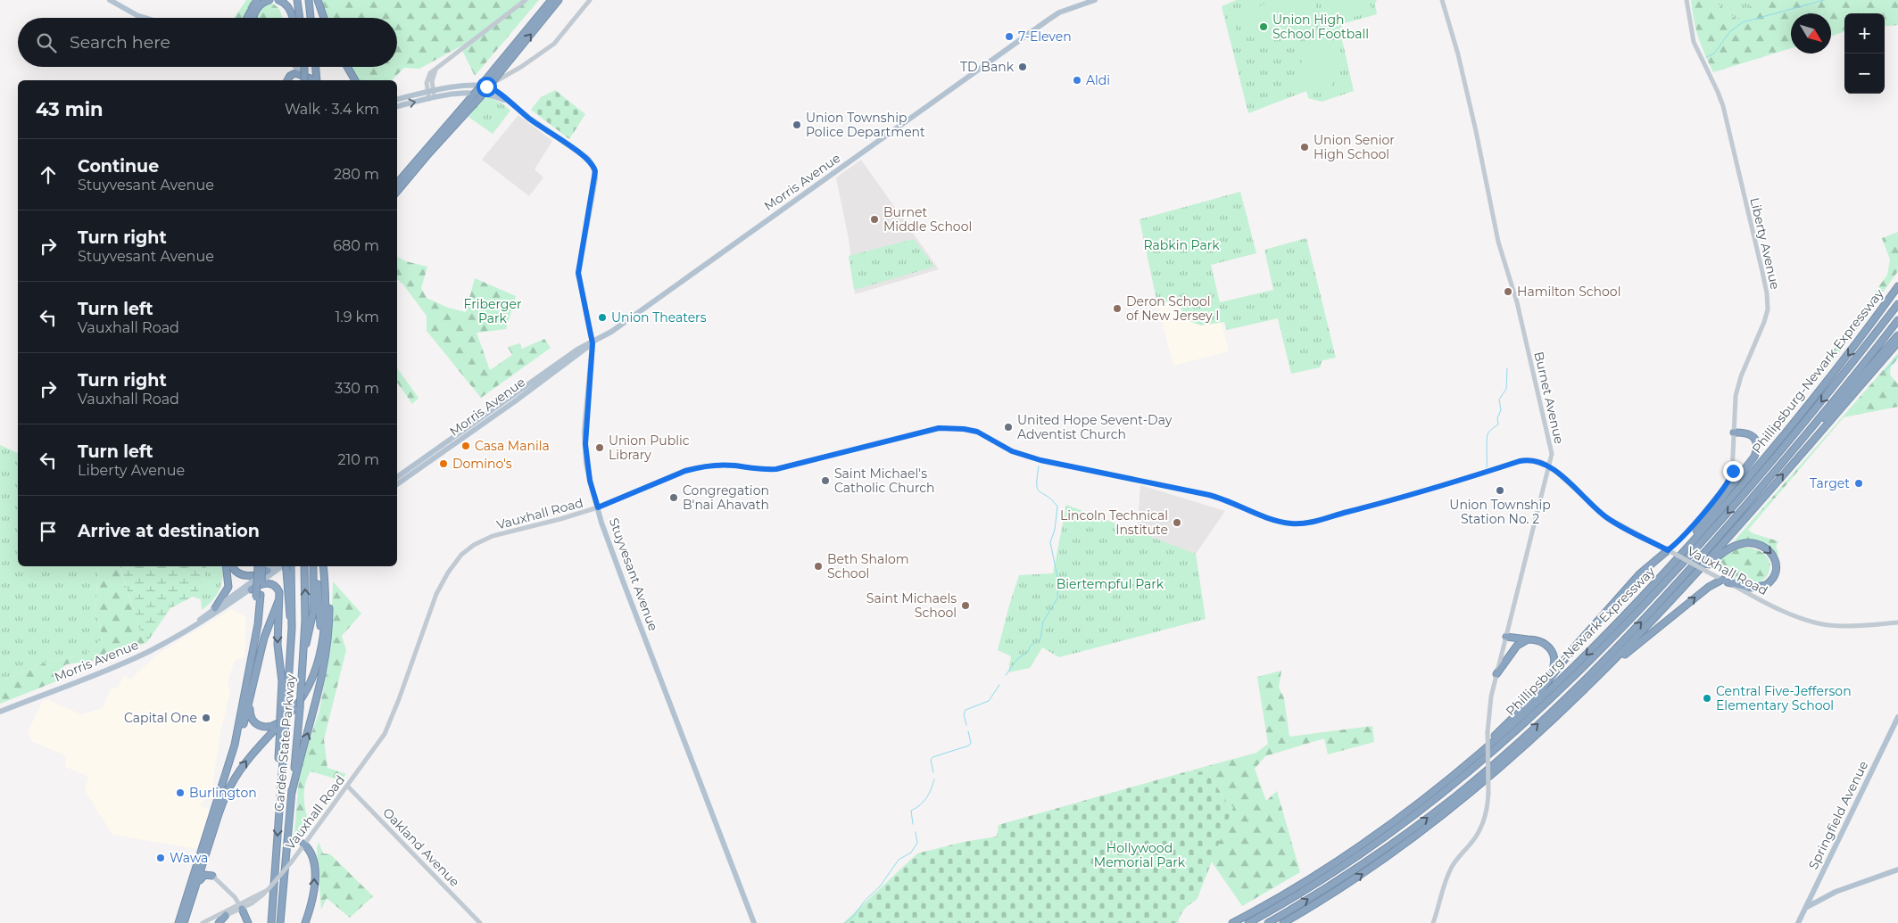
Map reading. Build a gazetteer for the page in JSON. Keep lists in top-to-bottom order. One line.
{"streets":{"highway":["Phillipsburg-Newark Expressway","Garden State Parkway"],"main road":["Morris Avenue","Stuyvesant Avenue","Springfield Avenue"],"street":["Liberty Avenue","Burnet Avenue","Vauxhall Road","Oakland Avenue"]},"crossings":[["Morris Avenue","Stuyvesant Avenue"],["Morris Avenue","Garden State Parkway"],["Liberty Avenue","Vauxhall Road"],["Burnet Avenue","Vauxhall Road"],["Vauxhall Road","Stuyvesant Avenue"],["Vauxhall Road","Oakland Avenue"]],"parks":["Rabkin Park","Friberger Park","Biertempful Park","Hollywood Memorial Park"],"places":["Union High School Football","7-Eleven","TD Bank","Aldi","Union Township Police Department","Union Senior High School","Burnet Middle School","Hamilton School","Deron School of New Jersey I","Union Theaters","United Hope Sevent-Day Adventist Church","Casa Manila","Union Public Library","Domino's","Saint Michael's Catholic Church","Target","Union Township Station No. 2","Congregation B'nai Ahavath","Lincoln Technical Institute","Beth Shalom School","Saint Michaels School","Central Five-Jefferson Elementary School","Capital One","Burlington","Wawa"],"north":"bottom right","page":{"map_buttons":["+","−"],"search":"Search here","heading":["43 min","Walk · 3.4 km"],"list":[["Continue","Stuyvesant Avenue","280 m"],["Turn right","Stuyvesant Avenue","680 m"],["Turn left","Vauxhall Road","1.9 km"],["Turn right","Vauxhall Road","330 m"],["Turn left","Liberty Avenue","210 m"],"Arrive at destination"]}}
